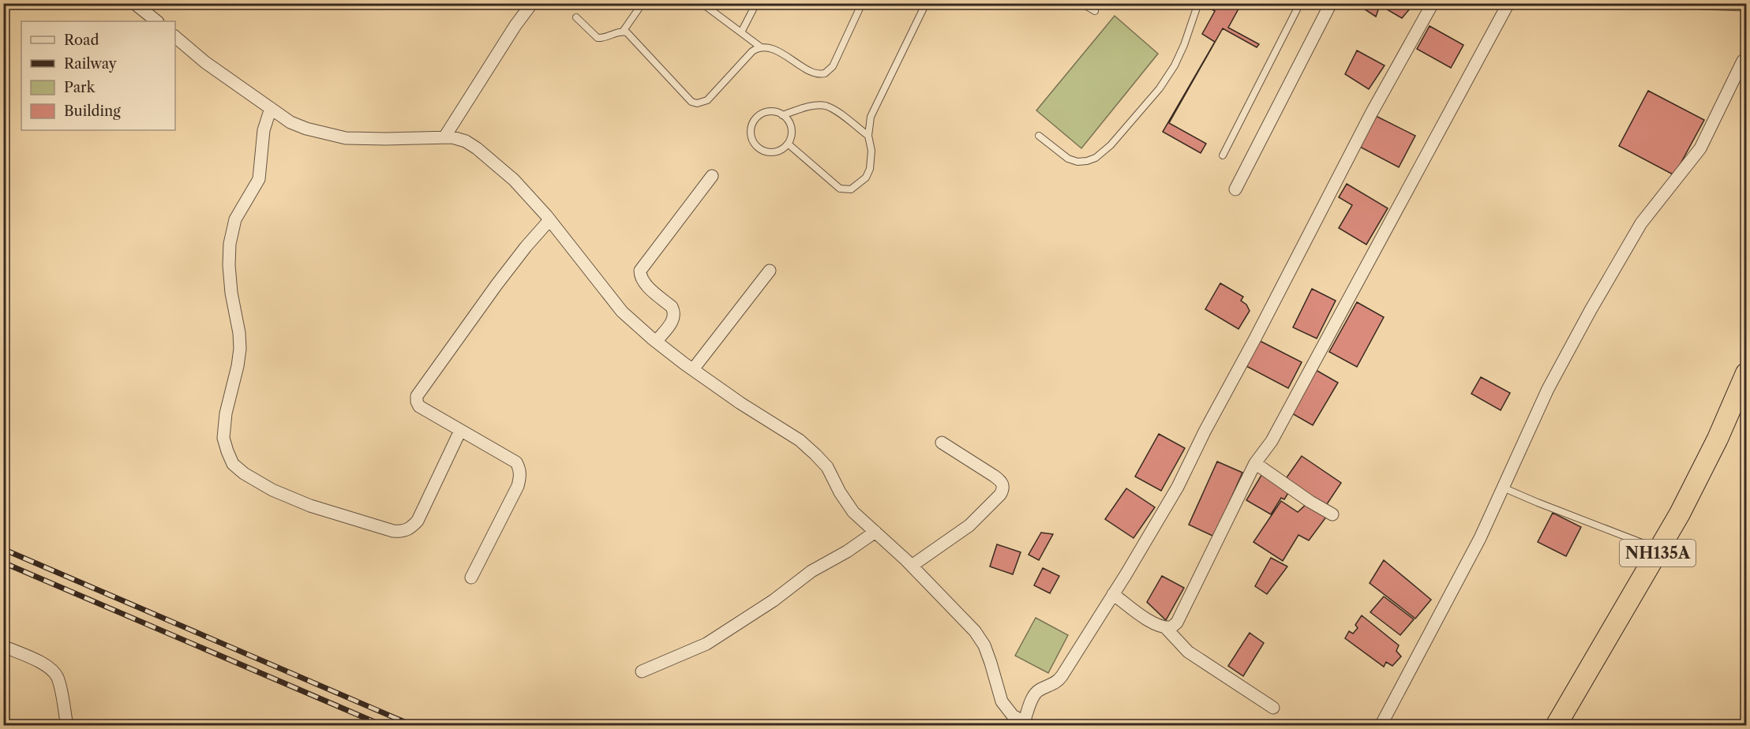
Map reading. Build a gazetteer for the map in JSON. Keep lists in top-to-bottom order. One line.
{"streets":{"highway":["NH135A"]},"legend":["Road","Railway","Park","Building"]}
